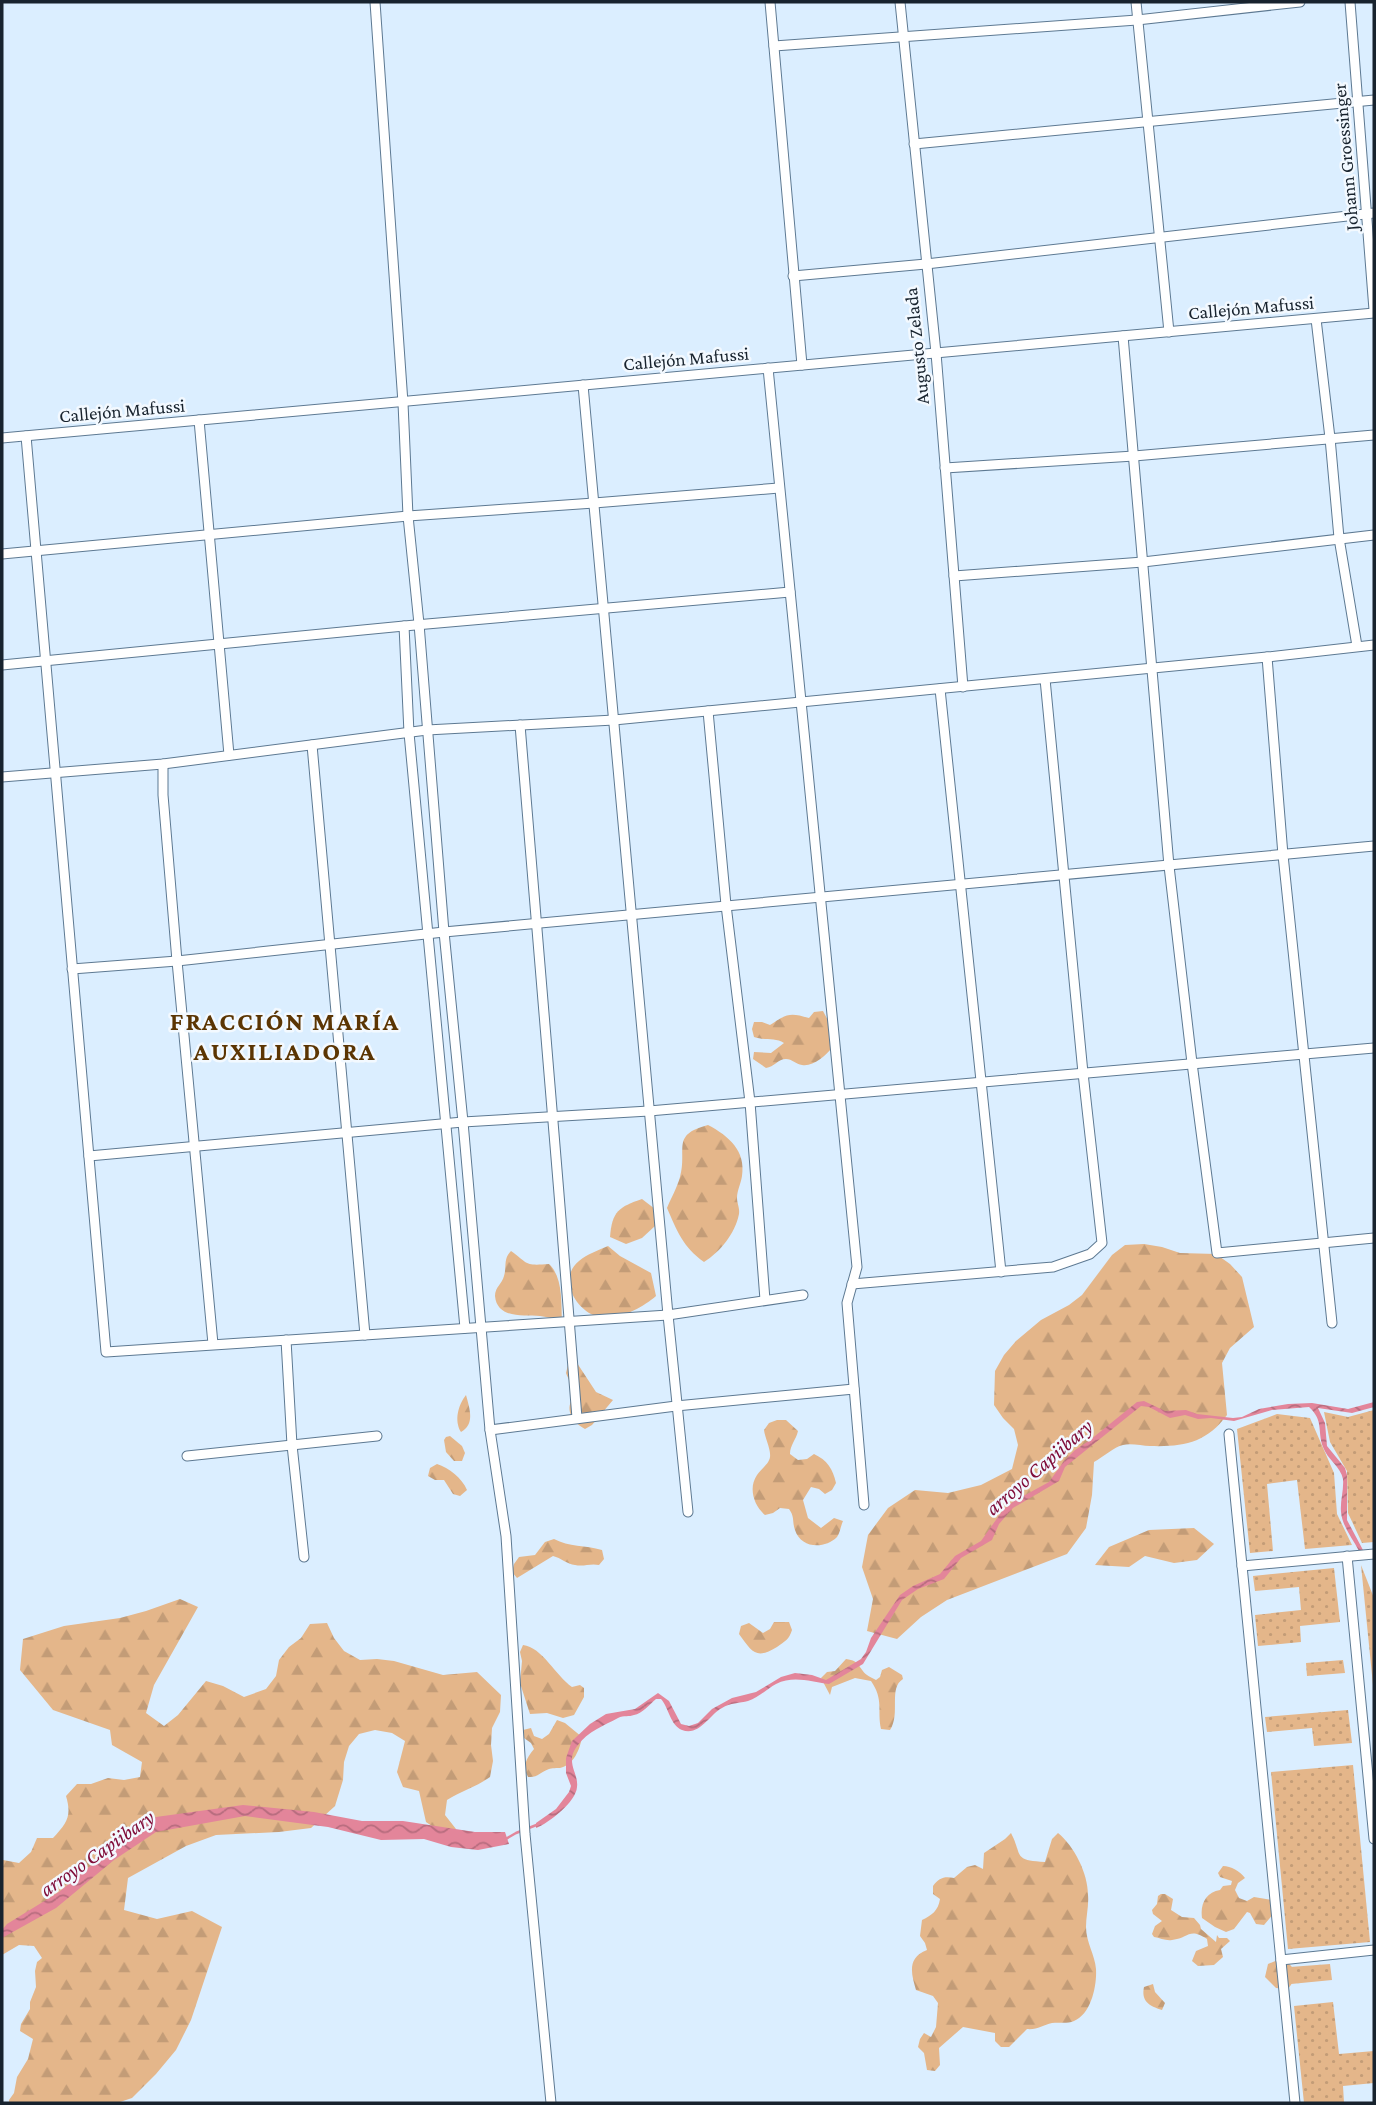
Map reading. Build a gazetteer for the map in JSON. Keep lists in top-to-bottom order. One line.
{"streets":{"street":["Johann Groessinger","Callejón Mafussi","Augusto Zelada"]},"crossings":[["Johann Groessinger","Callejón Mafussi"],["Callejón Mafussi","Augusto Zelada"]],"districts":["FRACCIÓN MARÍA AUXILIADORA"],"water":["arroyo Capiibary"]}
